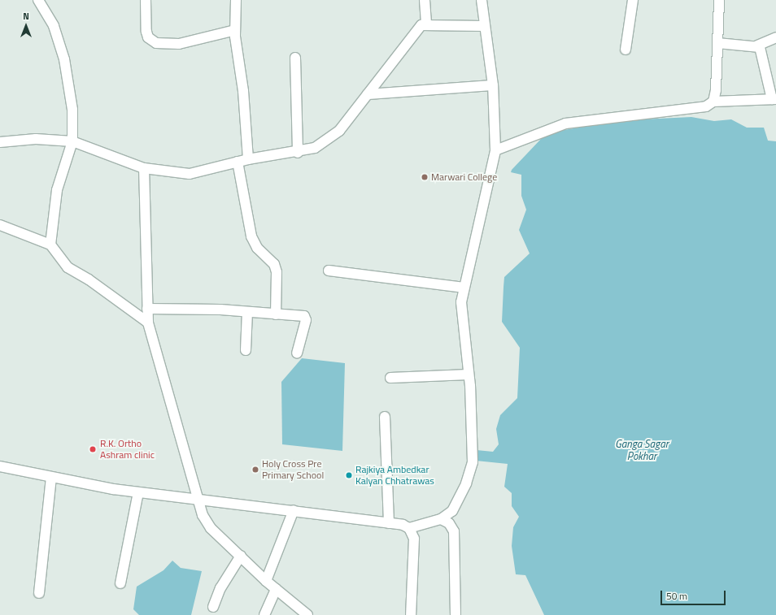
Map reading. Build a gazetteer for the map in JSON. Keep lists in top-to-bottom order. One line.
{"water":["Ganga Sagar Pokhar"],"places":["Marwari College","R.K. Ortho Ashram clinic","Holy Cross Pre Primary School","Rajkiya Ambedkar Kalyan Chhatrawas"],"scale_bar":"50 m","north":"top"}
